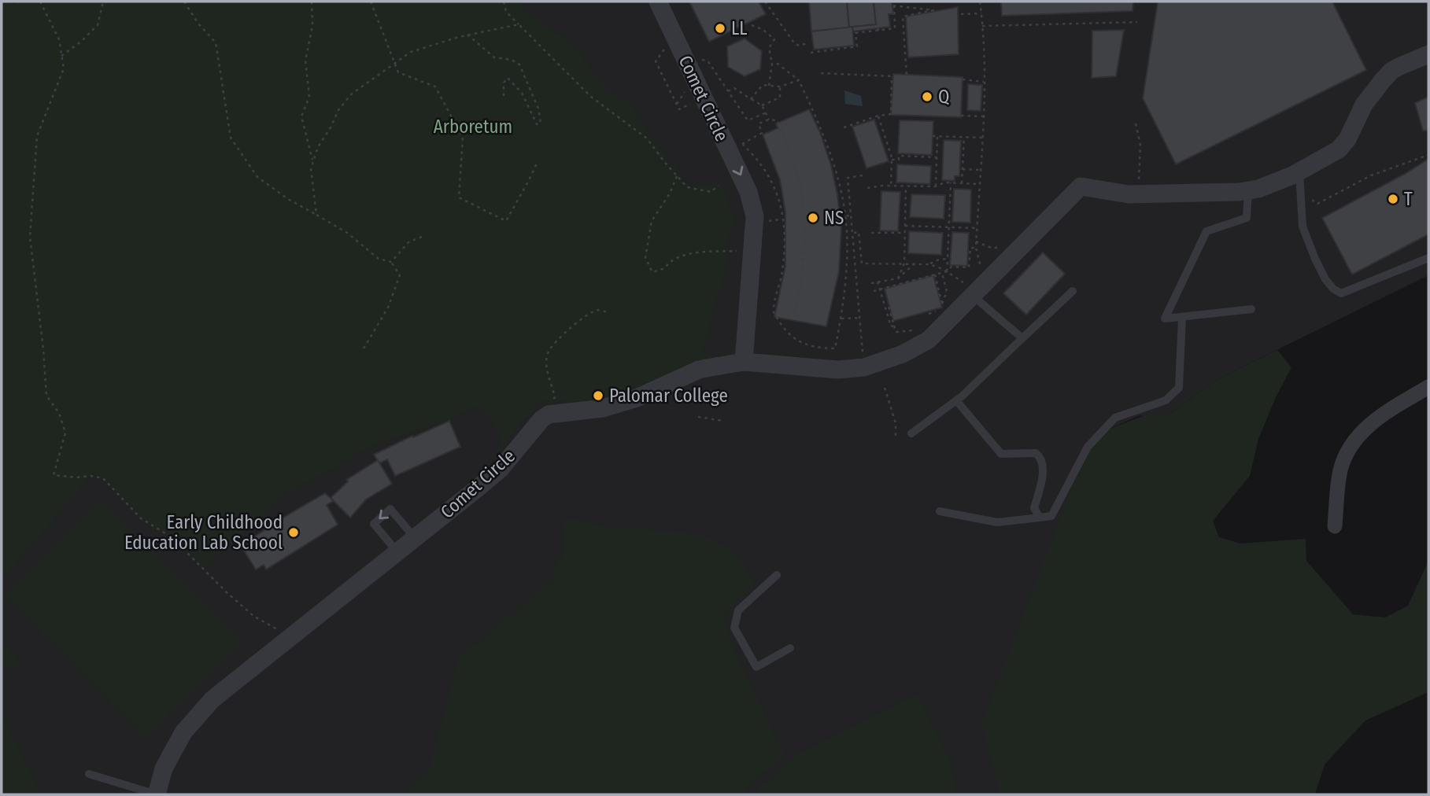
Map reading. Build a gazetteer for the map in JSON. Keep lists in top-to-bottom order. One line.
{"streets":{"street":["Comet Circle"]},"parks":["Arboretum"],"places":["LL","Q","T","NS","Palomar College","Early Childhood Education Lab School"]}
